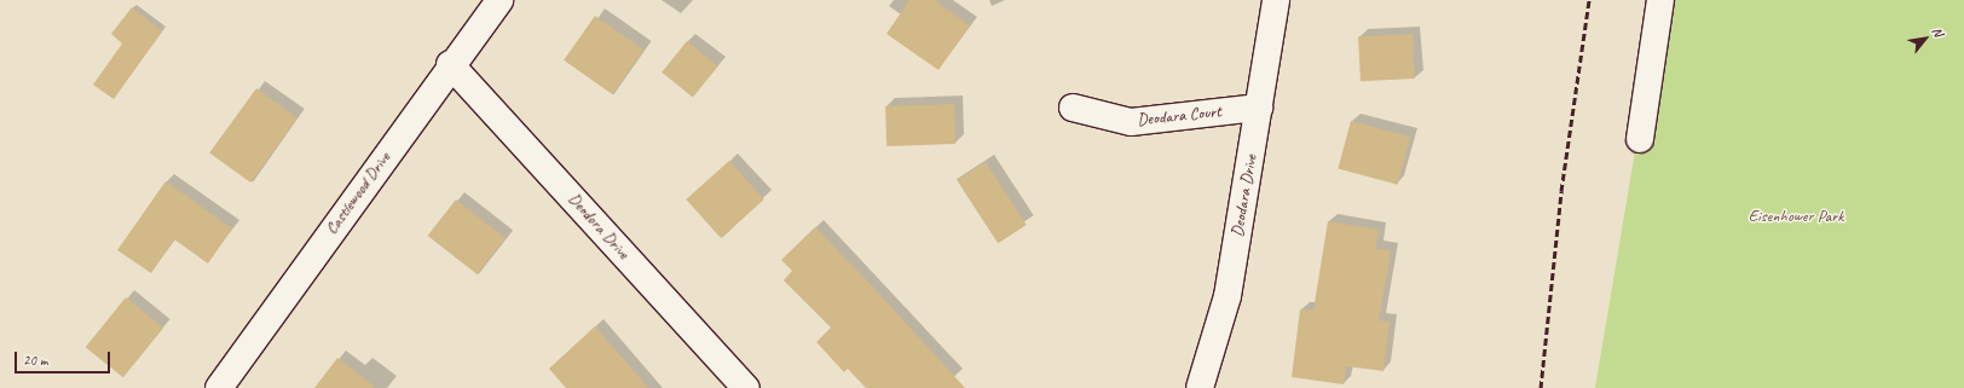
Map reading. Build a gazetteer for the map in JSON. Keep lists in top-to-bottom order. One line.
{"streets":{"street":["Deodara Court","Castlewood Drive","Deodara Drive","Deodora Drive"]},"crossings":[["Deodara Court","Deodara Drive"],["Castlewood Drive","Deodora Drive"]],"parks":["Eisenhower Park"],"scale_bar":"20 m","north":"top right"}
